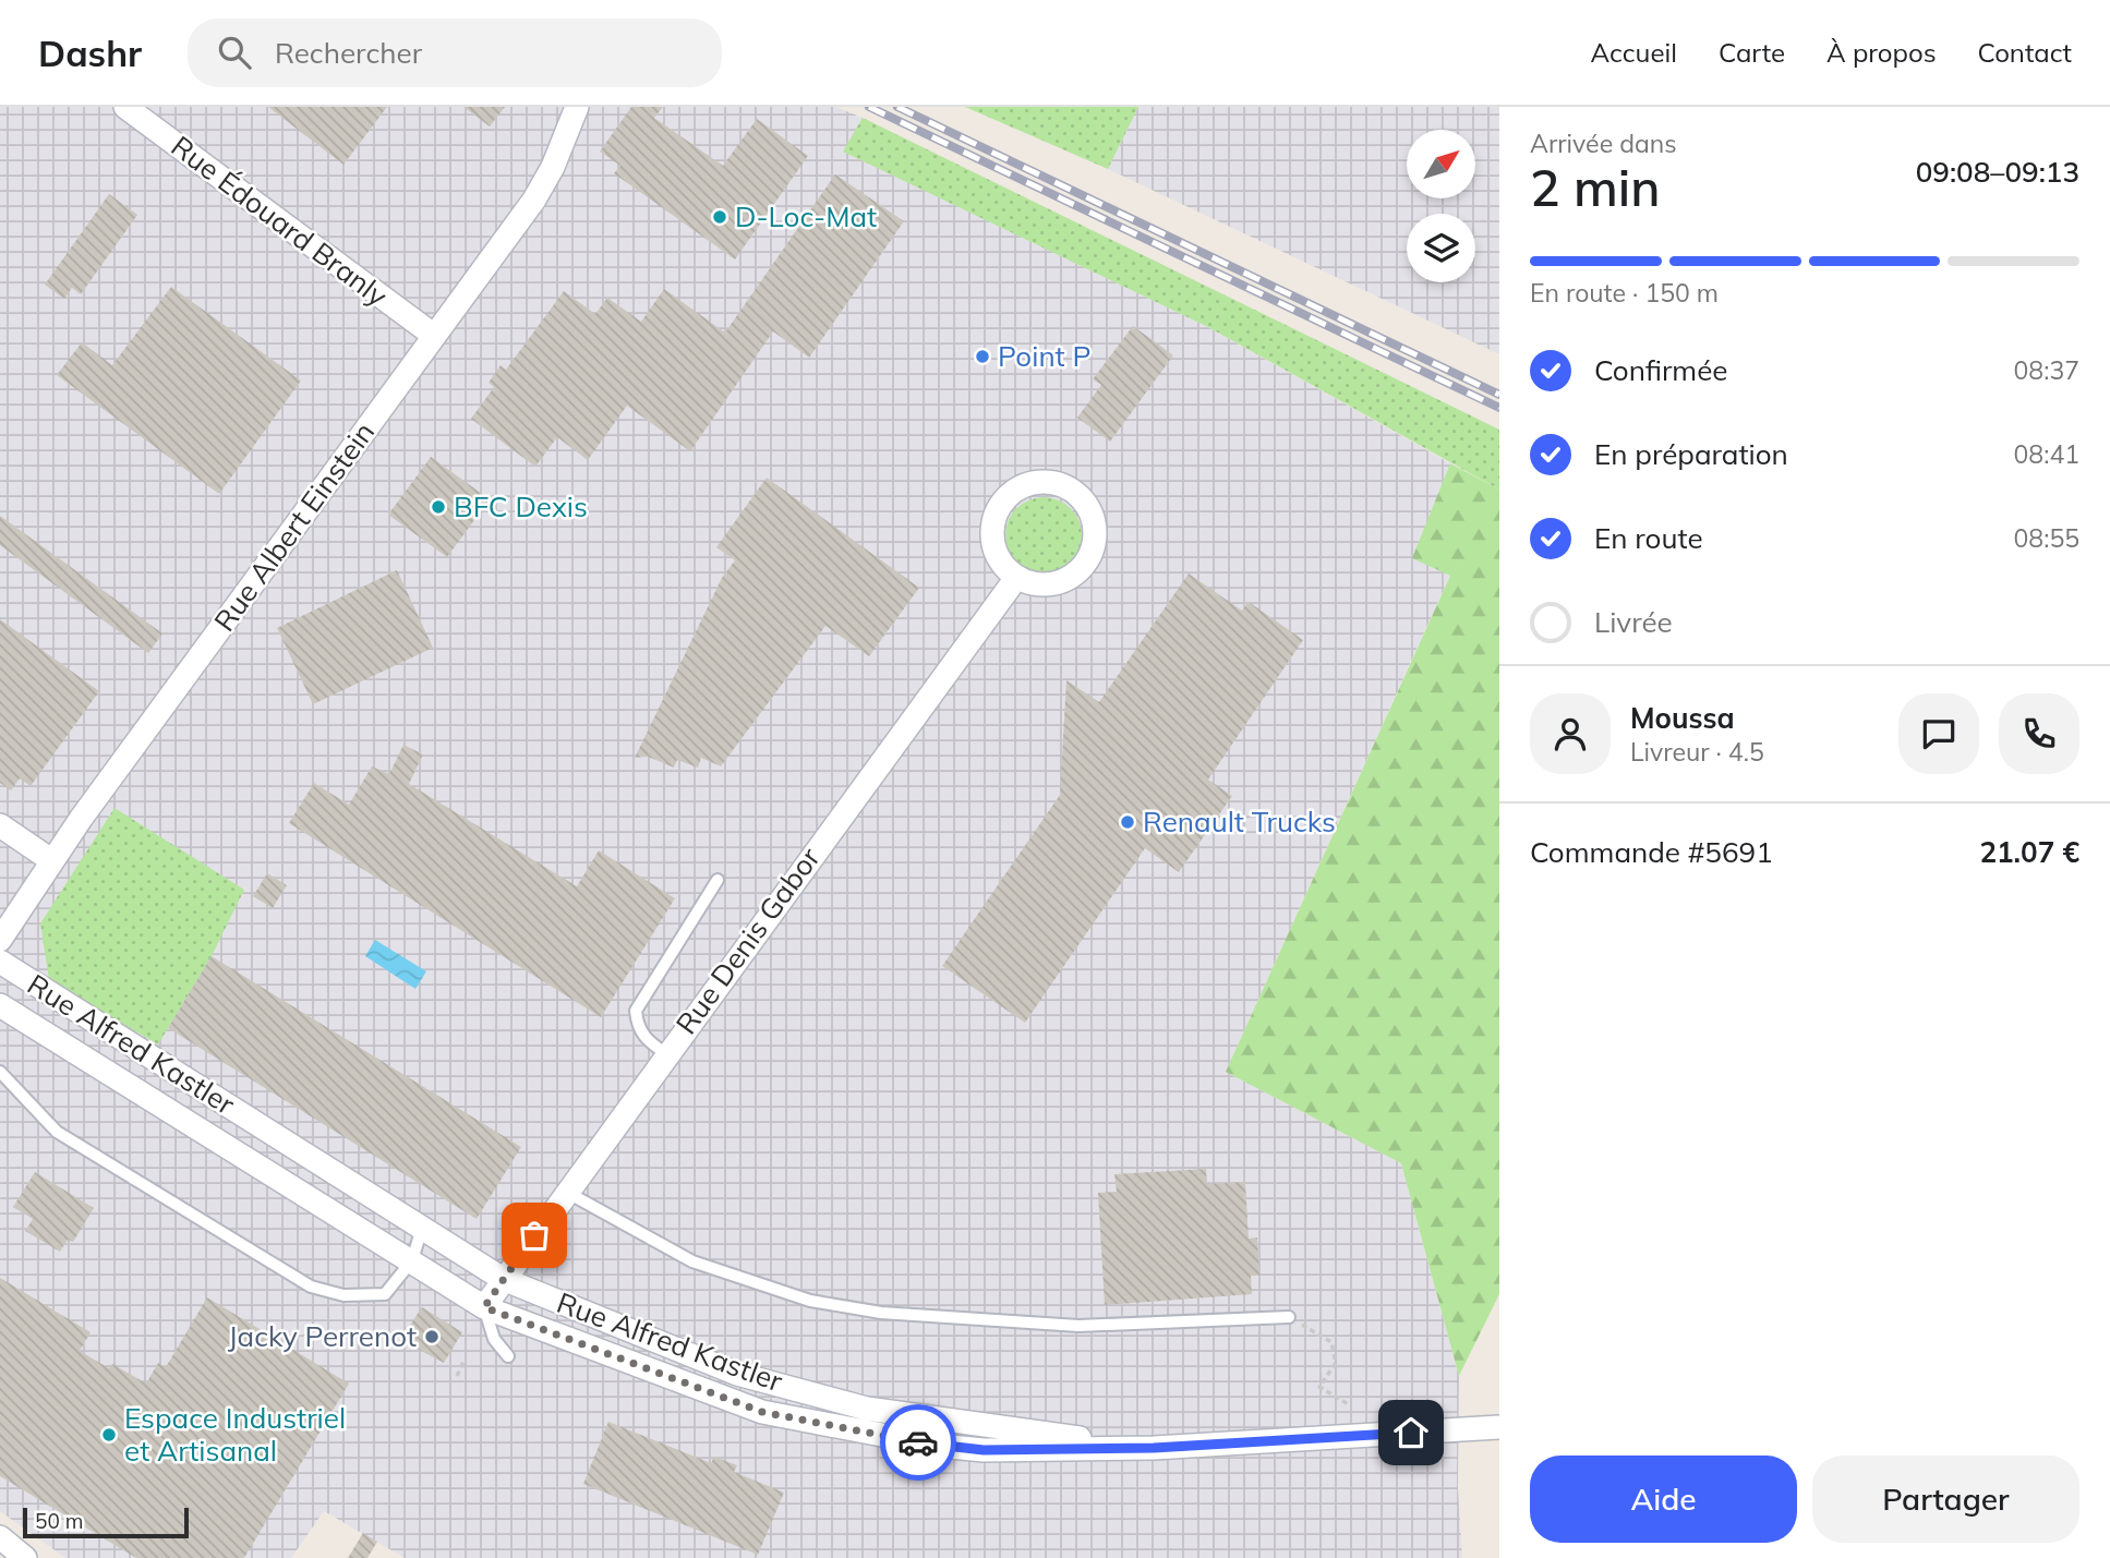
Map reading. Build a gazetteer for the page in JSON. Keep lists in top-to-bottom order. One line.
{"streets":{"street":["Rue Édouard Branly","Rue Albert Einstein","Rue Denis Gabor","Rue Alfred Kastler"]},"crossings":[["Rue Édouard Branly","Rue Albert Einstein"],["Rue Denis Gabor","Rue Alfred Kastler"]],"places":["D-Loc-Mat","Point P","BFC Dexis","Renault Trucks","Jacky Perrenot","Espace Industriel et Artisanal"],"scale_bar":"50 m","north":"top right","page":{"header":"Dashr","search":"Rechercher","nav":["Accueil","Carte","À propos","Contact"],"heading":["2 min","Arrivée dans","09:08–09:13"],"panel":["Moussa","Livreur · 4.5","Commande #5691","21.07 €"],"bar":"En route · 150 m","list":[["Confirmée","08:37"],["En préparation","08:41"],["En route","08:55"],"Livrée"],"buttons":["Aide","Partager"],"scale":"50 m"}}
